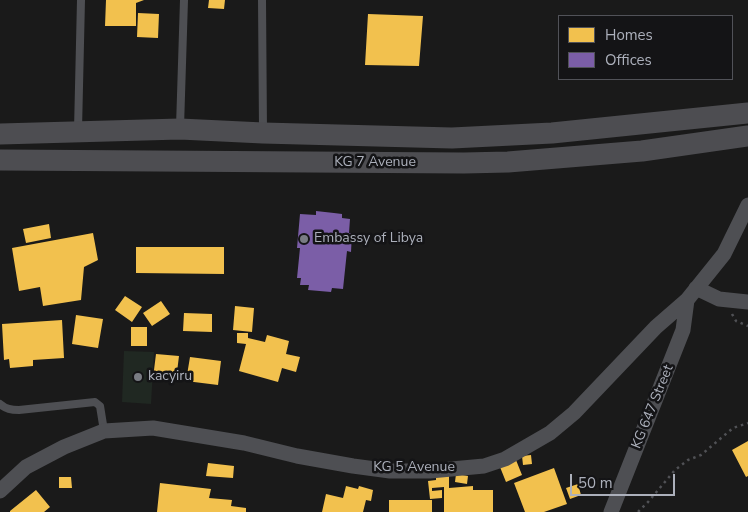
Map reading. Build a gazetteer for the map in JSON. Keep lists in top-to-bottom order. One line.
{"streets":{"main road":["KG 7 Avenue"],"street":["KG 647 Street","KG 5 Avenue"]},"crossings":[["KG 647 Street","KG 5 Avenue"]],"places":["Embassy of Libya","kacyiru"],"legend":["Homes","Offices"],"scale_bar":"50 m"}
